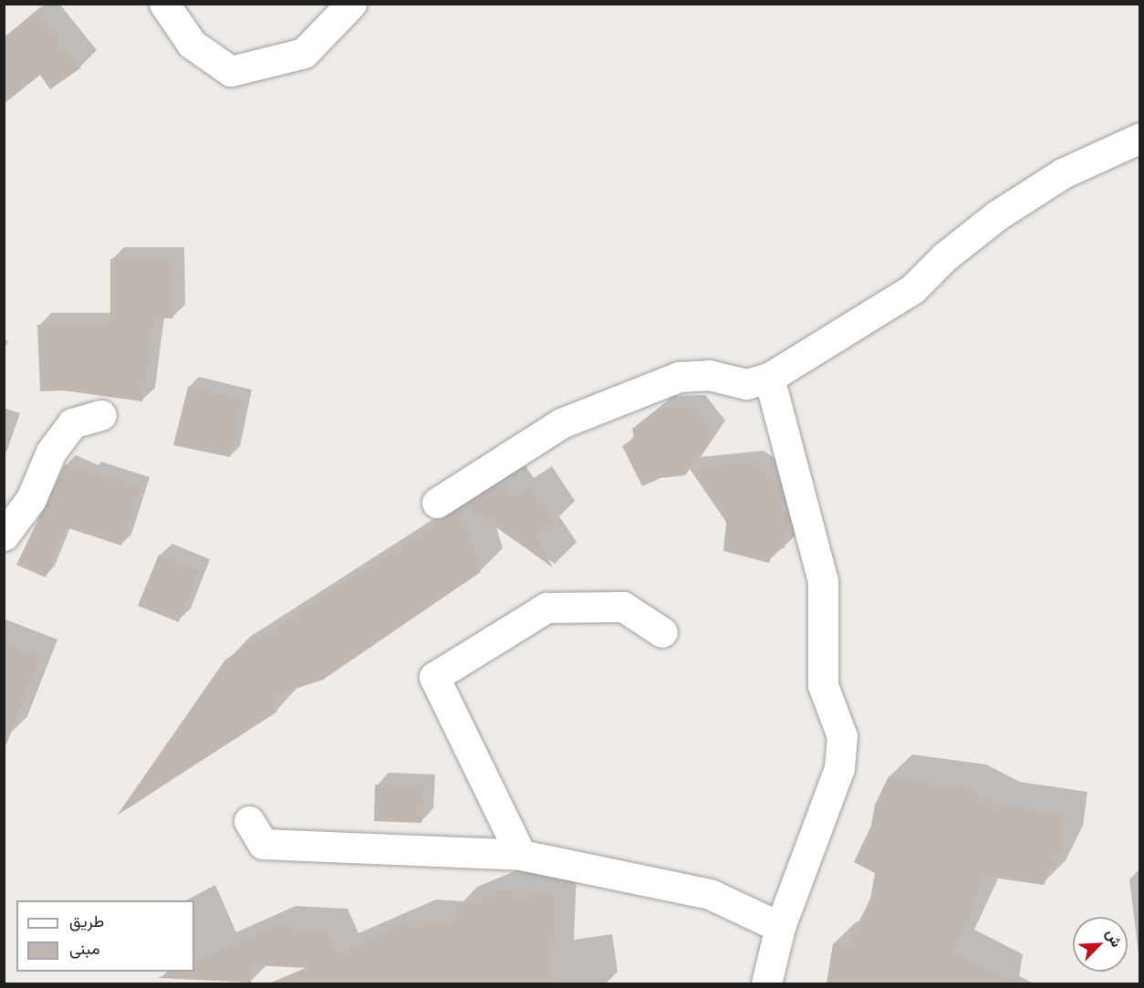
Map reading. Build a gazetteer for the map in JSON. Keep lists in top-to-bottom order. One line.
{"legend":["طريق","مبنى"],"north":"top right"}
